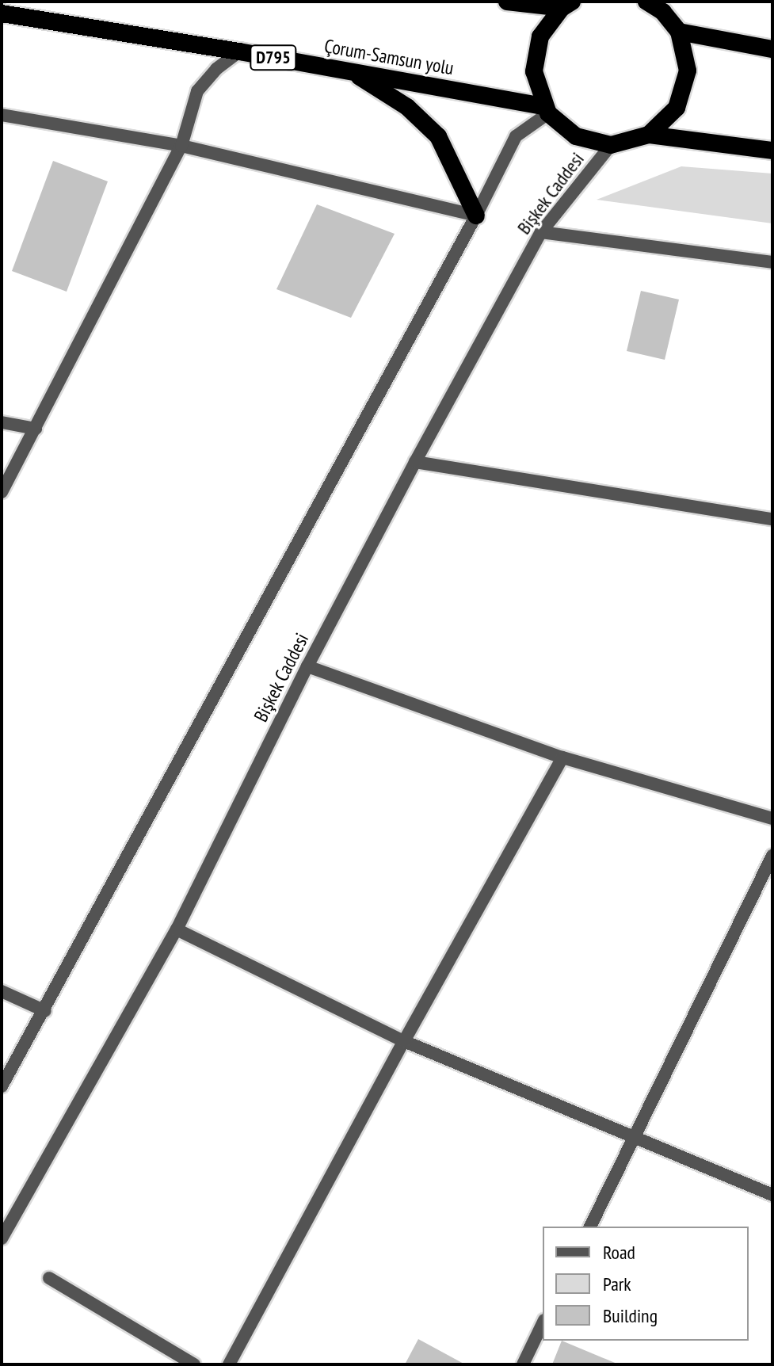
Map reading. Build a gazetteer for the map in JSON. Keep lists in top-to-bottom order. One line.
{"streets":{"highway":["Çorum-Samsun yolu","D795"],"street":["Bişkek Caddesi"]},"crossings":[["Çorum-Samsun yolu","Bişkek Caddesi"]],"legend":["Road","Park","Building"]}
